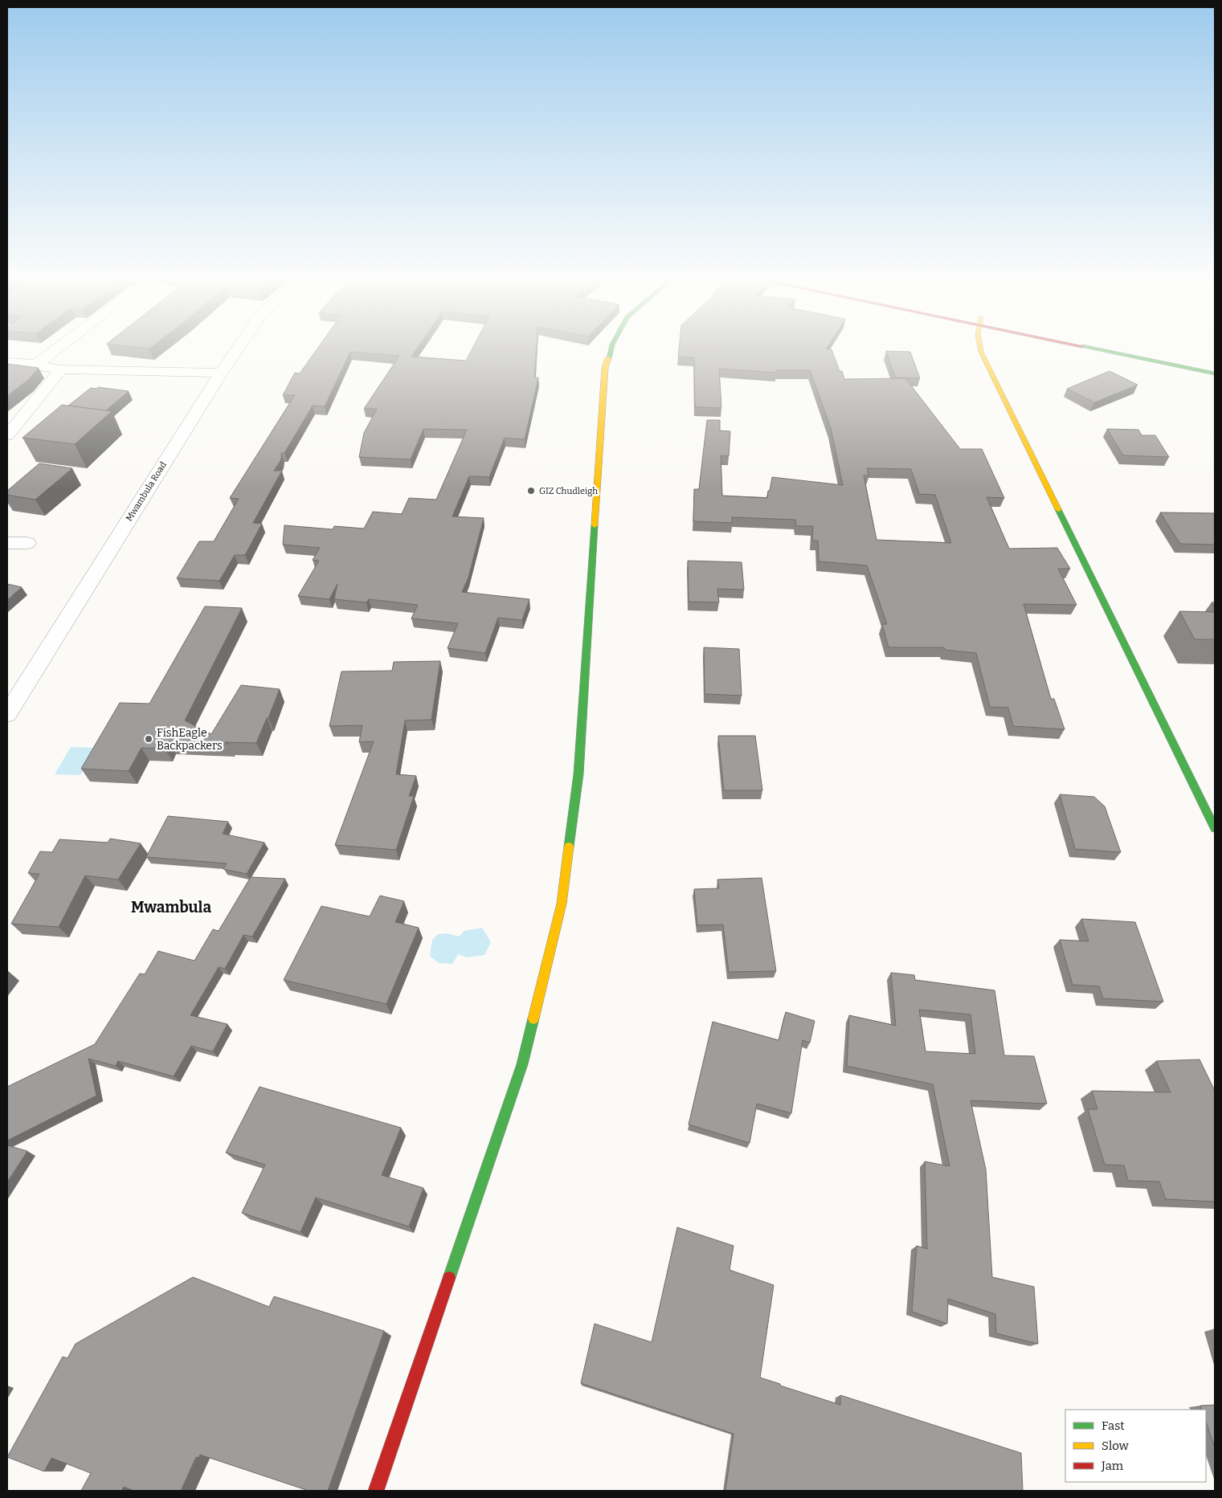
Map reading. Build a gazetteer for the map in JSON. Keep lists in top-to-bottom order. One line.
{"streets":{"street":["Mwambula Road"]},"districts":["Mwambula"],"places":["GIZ Chudleigh","FishEagle Backpackers"],"legend":["Fast","Slow","Jam"]}
